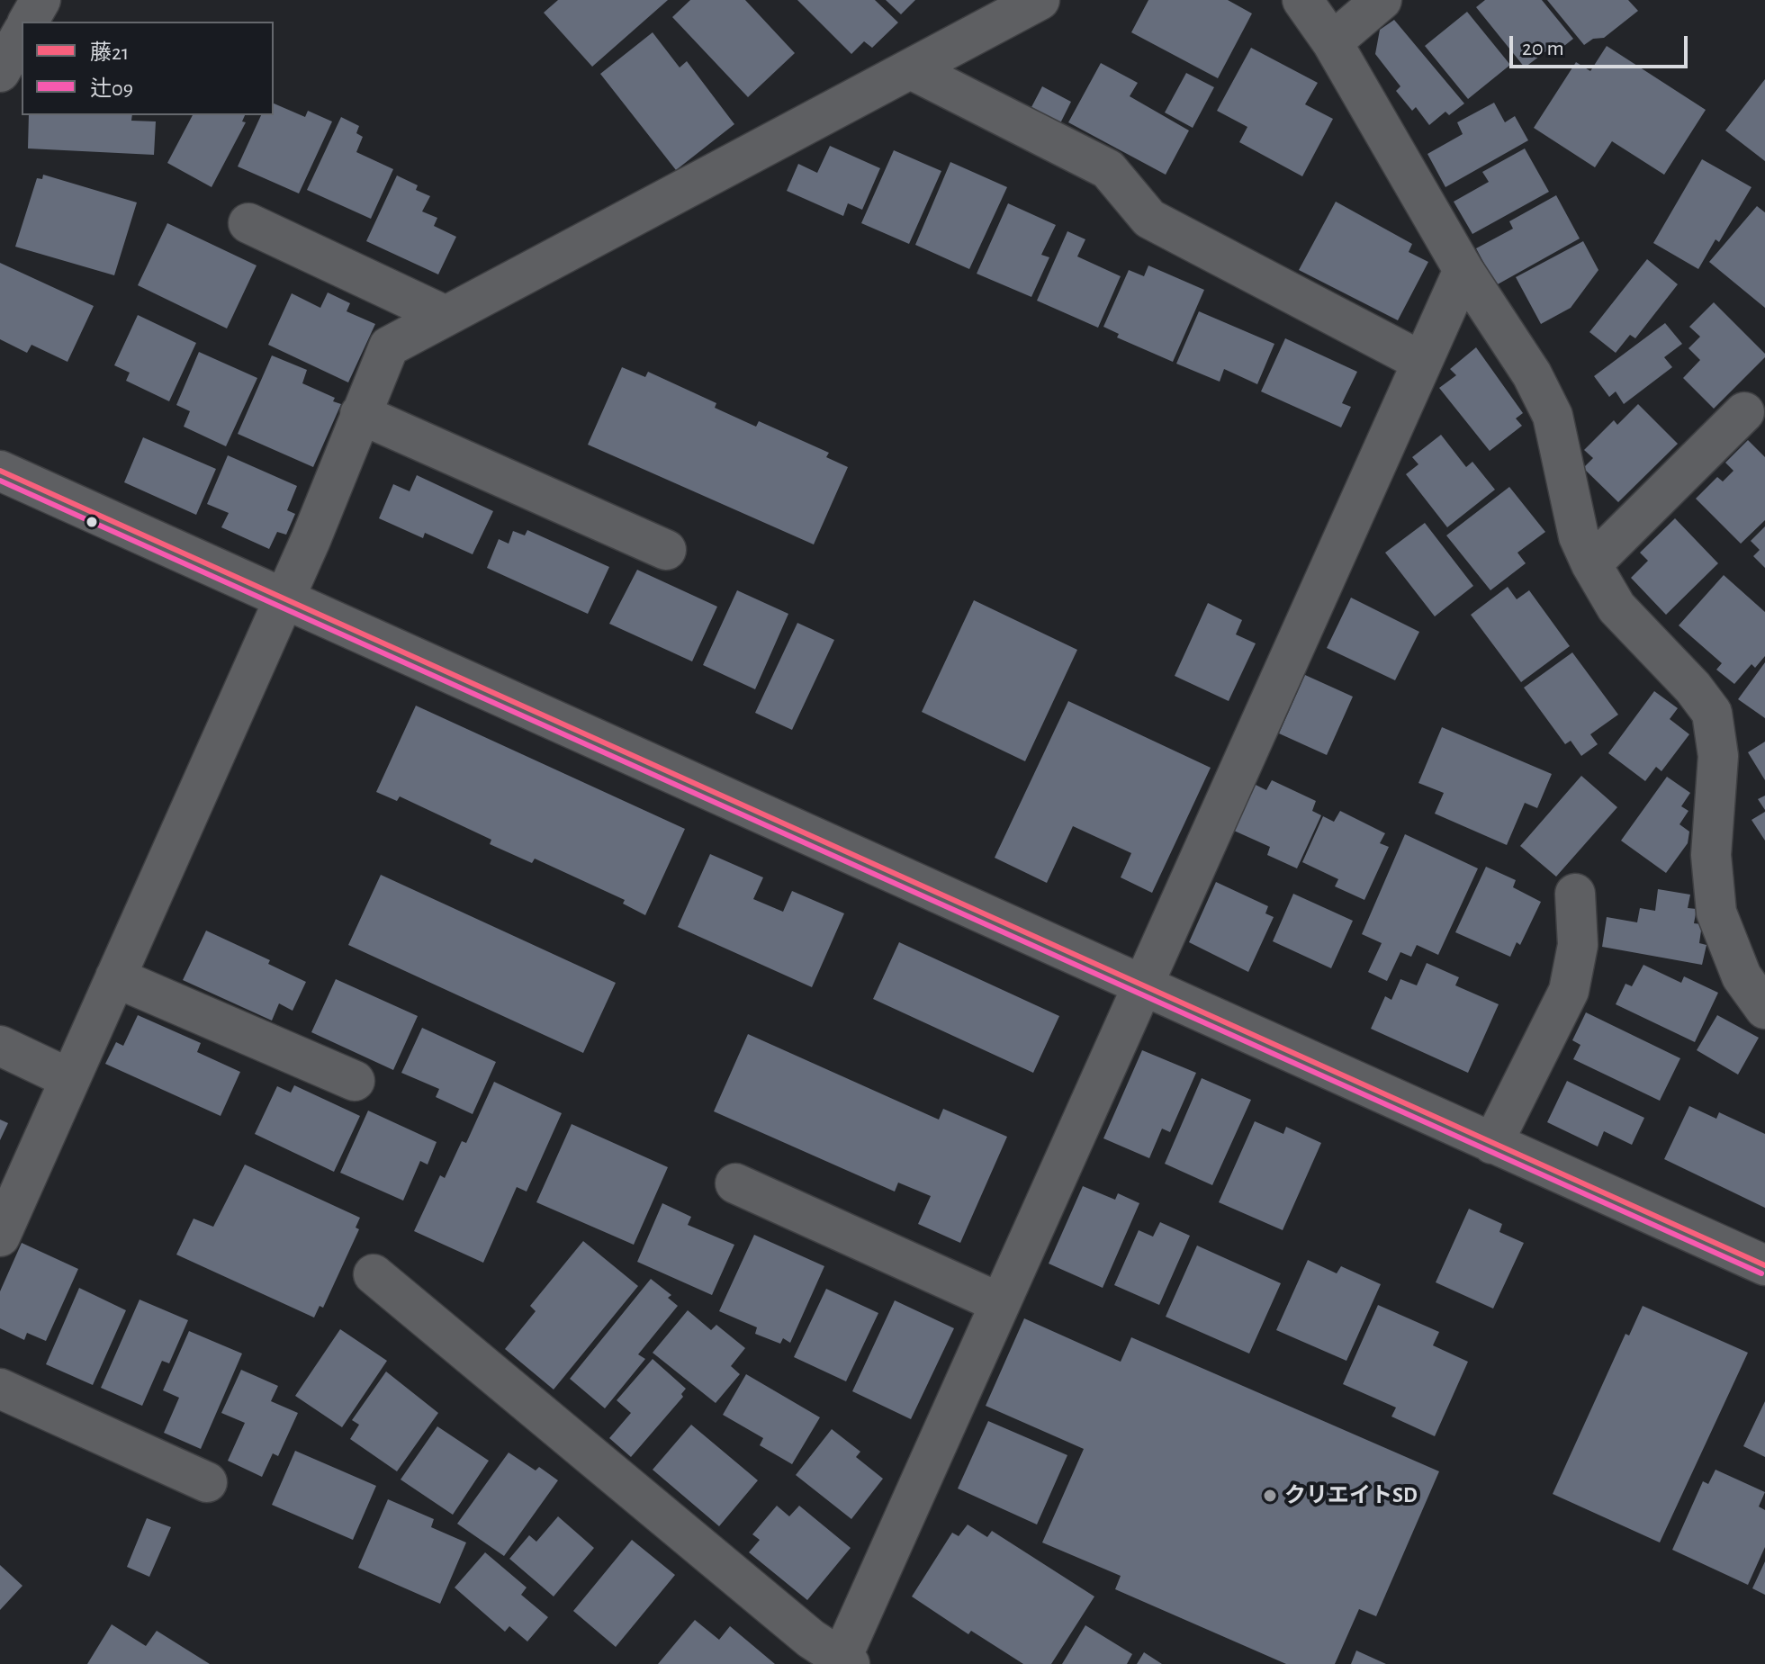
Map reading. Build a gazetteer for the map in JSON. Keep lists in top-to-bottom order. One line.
{"places":["クリエイトSD"],"lines":["transit line 藤21","transit line 辻09"],"legend":["藤21","辻09"],"scale_bar":"20 m"}
